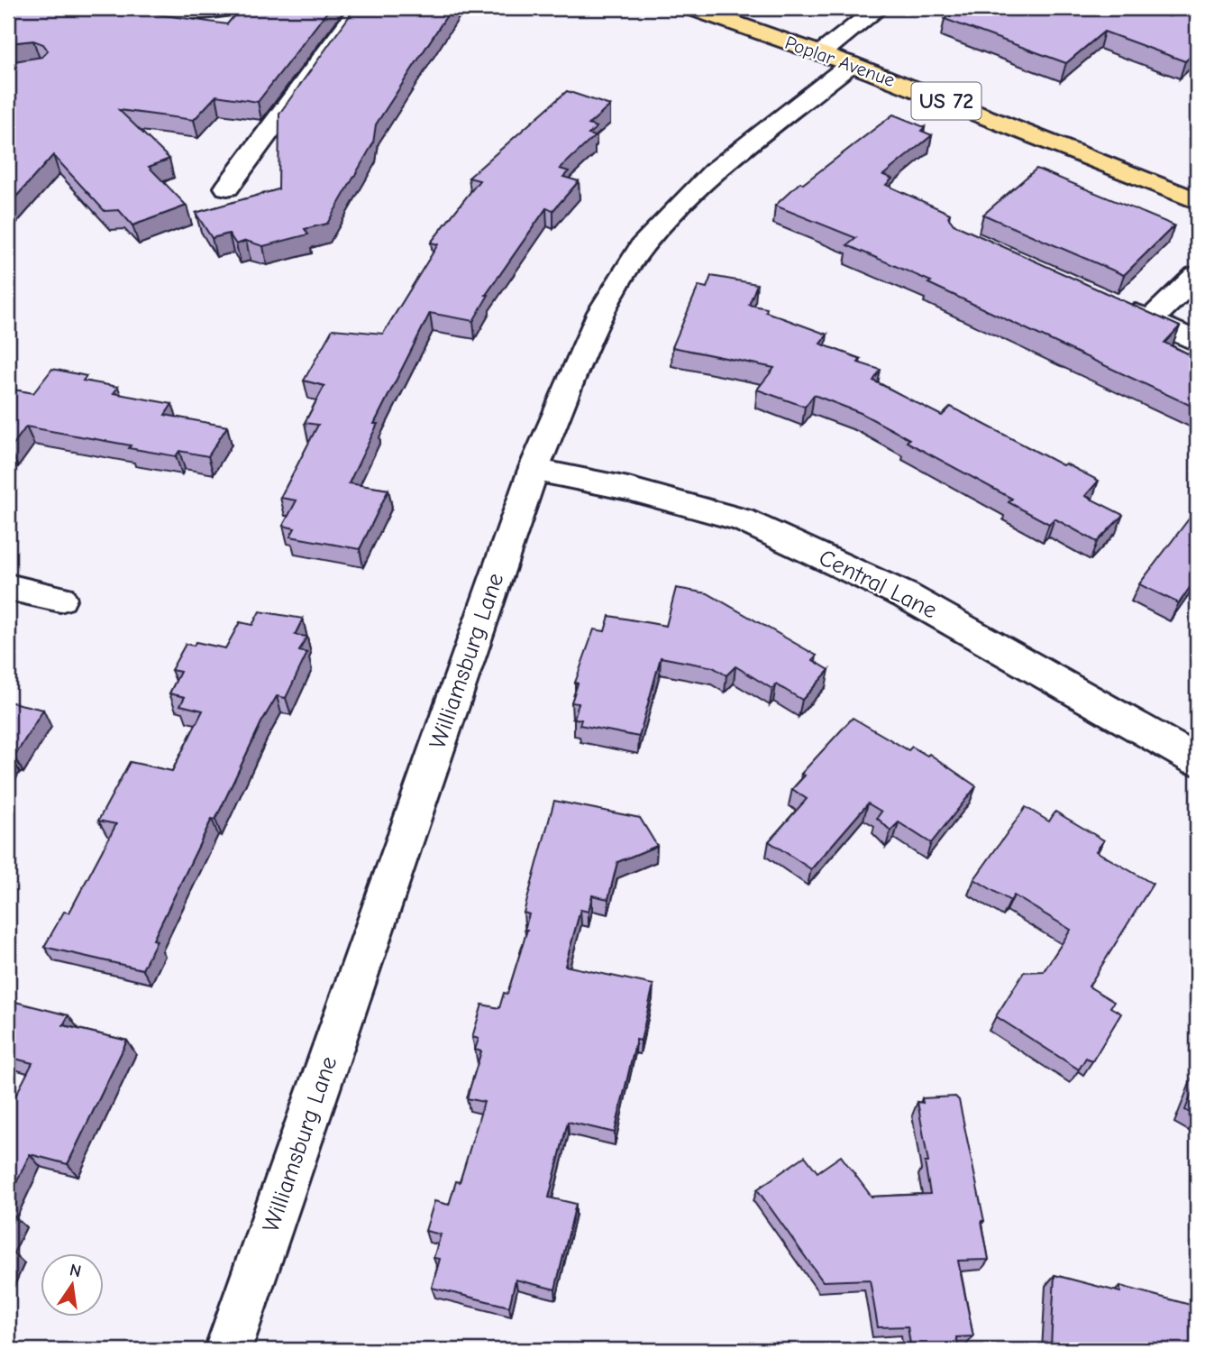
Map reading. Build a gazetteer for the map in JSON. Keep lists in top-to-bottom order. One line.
{"streets":{"main road":["Poplar Avenue","US 72"],"street":["Central Lane","Williamsburg Lane"]},"crossings":[["Poplar Avenue","Williamsburg Lane"],["Central Lane","Williamsburg Lane"]],"north":"top"}
